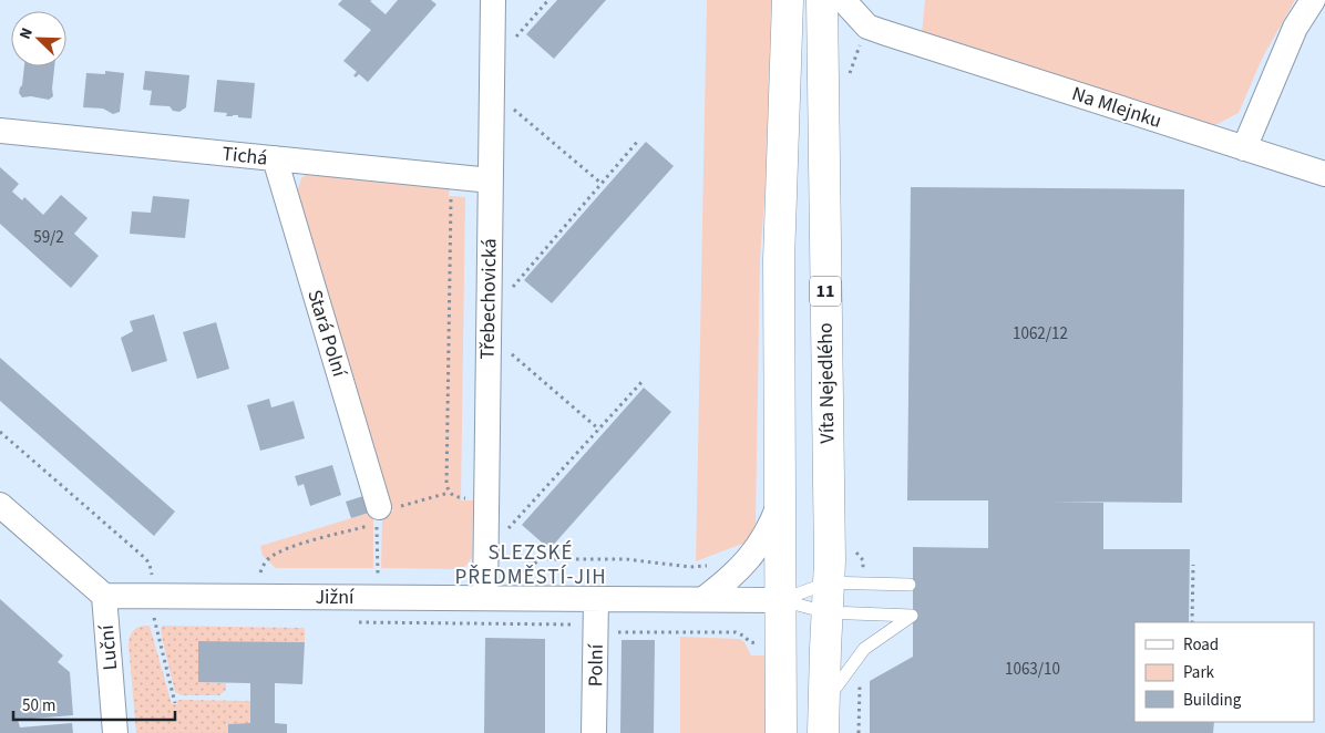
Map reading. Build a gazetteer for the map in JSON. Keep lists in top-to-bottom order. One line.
{"streets":{"main road":["11","Víta Nejedlého"],"street":["Na Mlejnku","Tichá","Třebechovická","Stará Polní","Jižní","Luční","Polní"]},"crossings":[["Tichá","Třebechovická"],["Tichá","Stará Polní"],["Třebechovická","Jižní"],["Jižní","Luční"],["Jižní","Polní"]],"districts":["SLEZSKÉ PŘEDMĚSTÍ-JIH"],"house_numbers":["59/2","1062/12","1063/10"],"legend":["Road","Park","Building"],"scale_bar":"50 m","north":"top left"}
